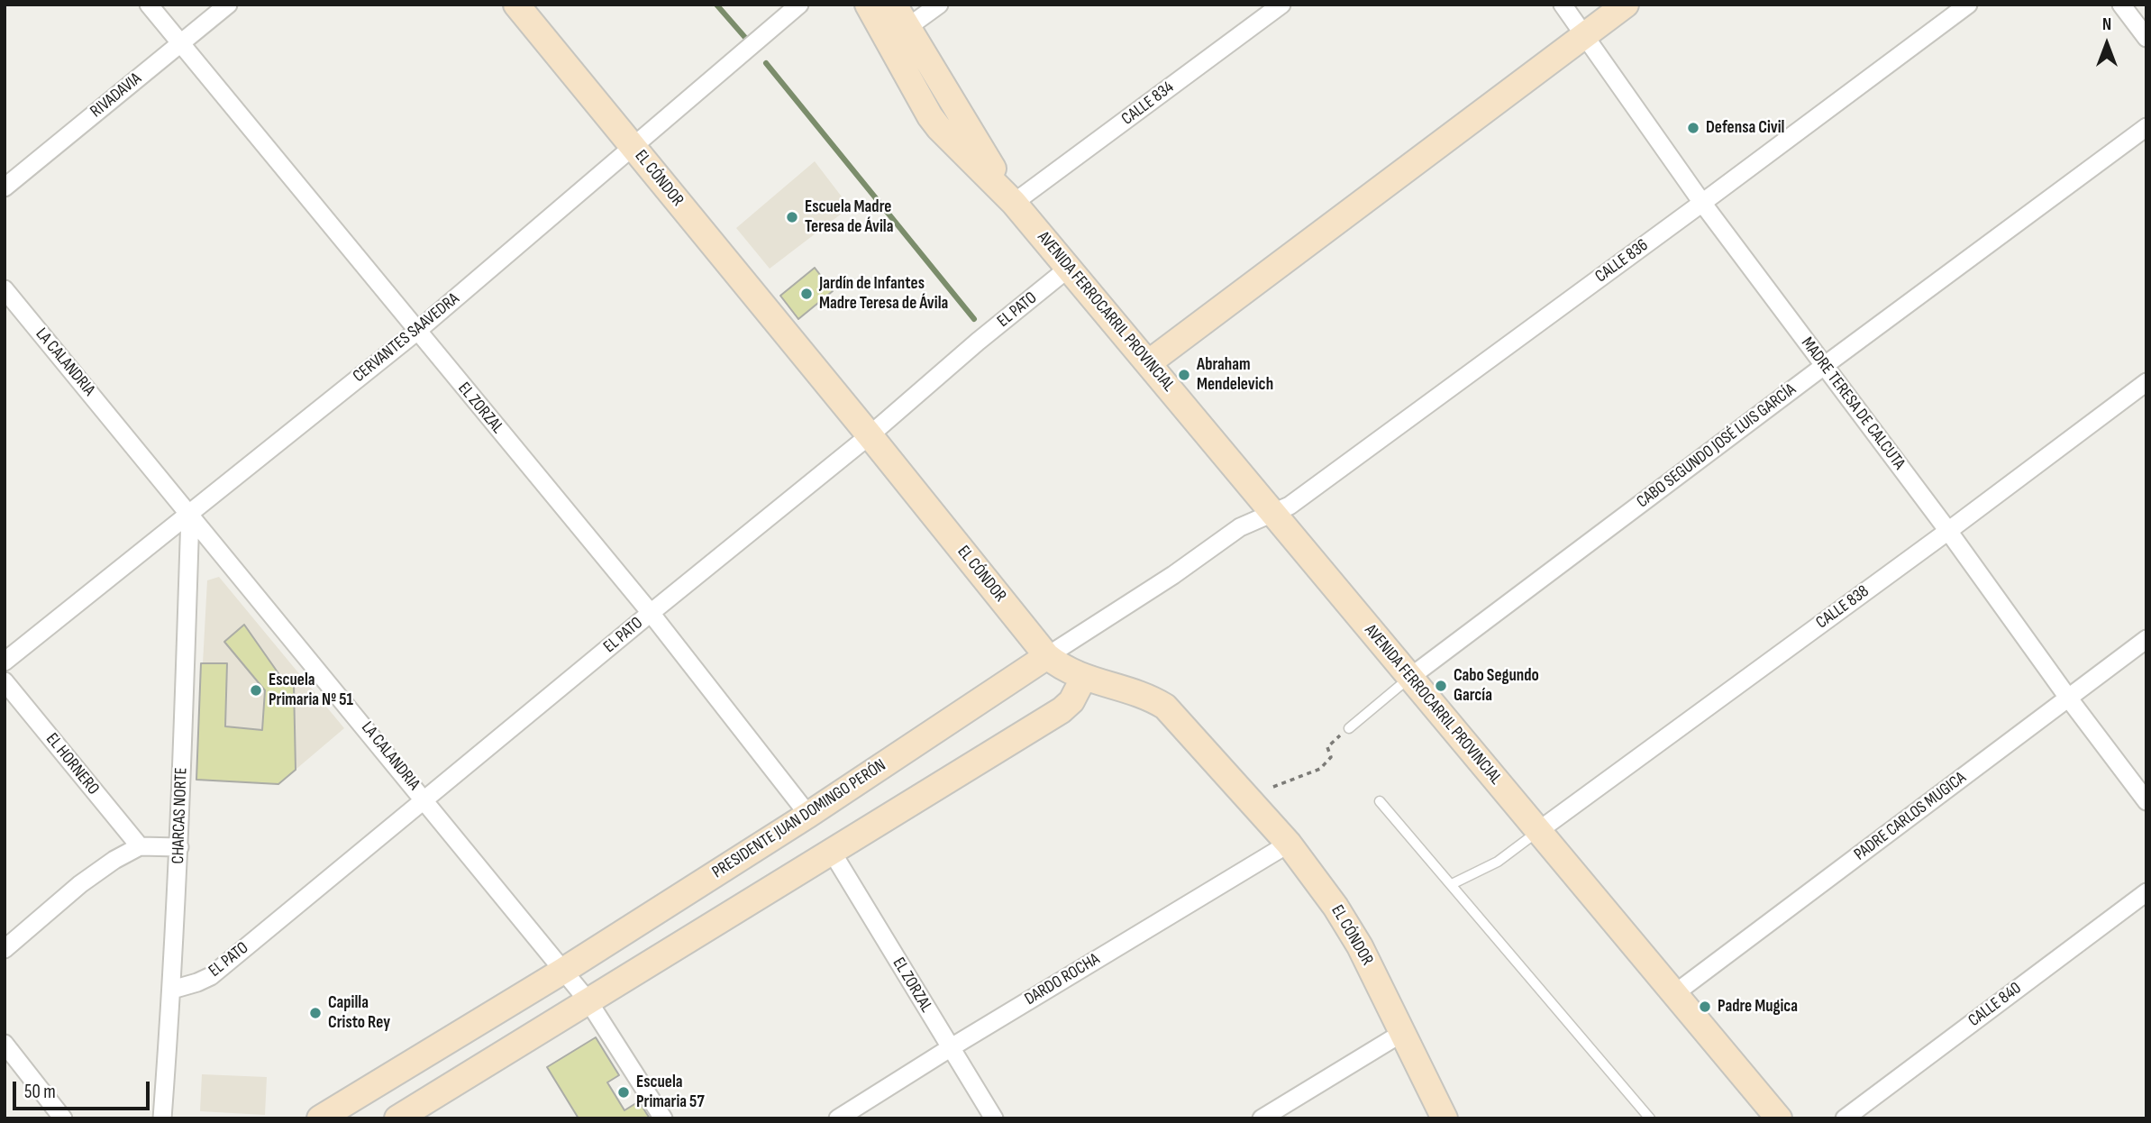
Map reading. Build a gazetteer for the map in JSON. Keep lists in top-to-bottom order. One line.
{"streets":{"main road":["EL CÓNDOR","AVENIDA FERROCARRIL PROVINCIAL","PRESIDENTE JUAN DOMINGO PERÓN"],"street":["RIVADAVIA","CALLE 834","CALLE 836","EL PATO","CERVANTES SAAVEDRA","LA CALANDRIA","MADRE TERESA DE CALCUTA","EL ZORZAL","CABO SEGUNDO JOSÉ LUIS GARCÍA","CALLE 838","EL HORNERO","CHARCAS NORTE","PADRE CARLOS MUGICA","DARDO ROCHA","CALLE 840"]},"crossings":[["RIVADAVIA","EL ZORZAL"],["CALLE 834","AVENIDA FERROCARRIL PROVINCIAL"],["EL CÓNDOR","EL PATO"],["EL CÓNDOR","CERVANTES SAAVEDRA"],["EL CÓNDOR","PRESIDENTE JUAN DOMINGO PERÓN"],["EL CÓNDOR","DARDO ROCHA"],["CALLE 836","AVENIDA FERROCARRIL PROVINCIAL"],["CALLE 836","MADRE TERESA DE CALCUTA"],["CALLE 836","PRESIDENTE JUAN DOMINGO PERÓN"],["EL PATO","AVENIDA FERROCARRIL PROVINCIAL"],["EL PATO","LA CALANDRIA"],["EL PATO","EL ZORZAL"],["EL PATO","CHARCAS NORTE"],["AVENIDA FERROCARRIL PROVINCIAL","CABO SEGUNDO JOSÉ LUIS GARCÍA"],["AVENIDA FERROCARRIL PROVINCIAL","CALLE 838"],["AVENIDA FERROCARRIL PROVINCIAL","PADRE CARLOS MUGICA"],["AVENIDA FERROCARRIL PROVINCIAL","PRESIDENTE JUAN DOMINGO PERÓN"],["CERVANTES SAAVEDRA","LA CALANDRIA"],["CERVANTES SAAVEDRA","EL ZORZAL"],["CERVANTES SAAVEDRA","CHARCAS NORTE"],["LA CALANDRIA","CHARCAS NORTE"],["LA CALANDRIA","PRESIDENTE JUAN DOMINGO PERÓN"],["MADRE TERESA DE CALCUTA","CABO SEGUNDO JOSÉ LUIS GARCÍA"],["MADRE TERESA DE CALCUTA","CALLE 838"],["MADRE TERESA DE CALCUTA","PADRE CARLOS MUGICA"],["EL ZORZAL","PRESIDENTE JUAN DOMINGO PERÓN"],["EL ZORZAL","DARDO ROCHA"]],"places":["Defensa Civil","Escuela Madre Teresa de Ávila","Jardín de Infantes Madre Teresa de Ávila","Abraham Mendelevich","Cabo Segundo García","Escuela Primaria Nº 51","Padre Mugica","Capilla Cristo Rey","Escuela Primaria 57"],"scale_bar":"50 m","north":"top"}
